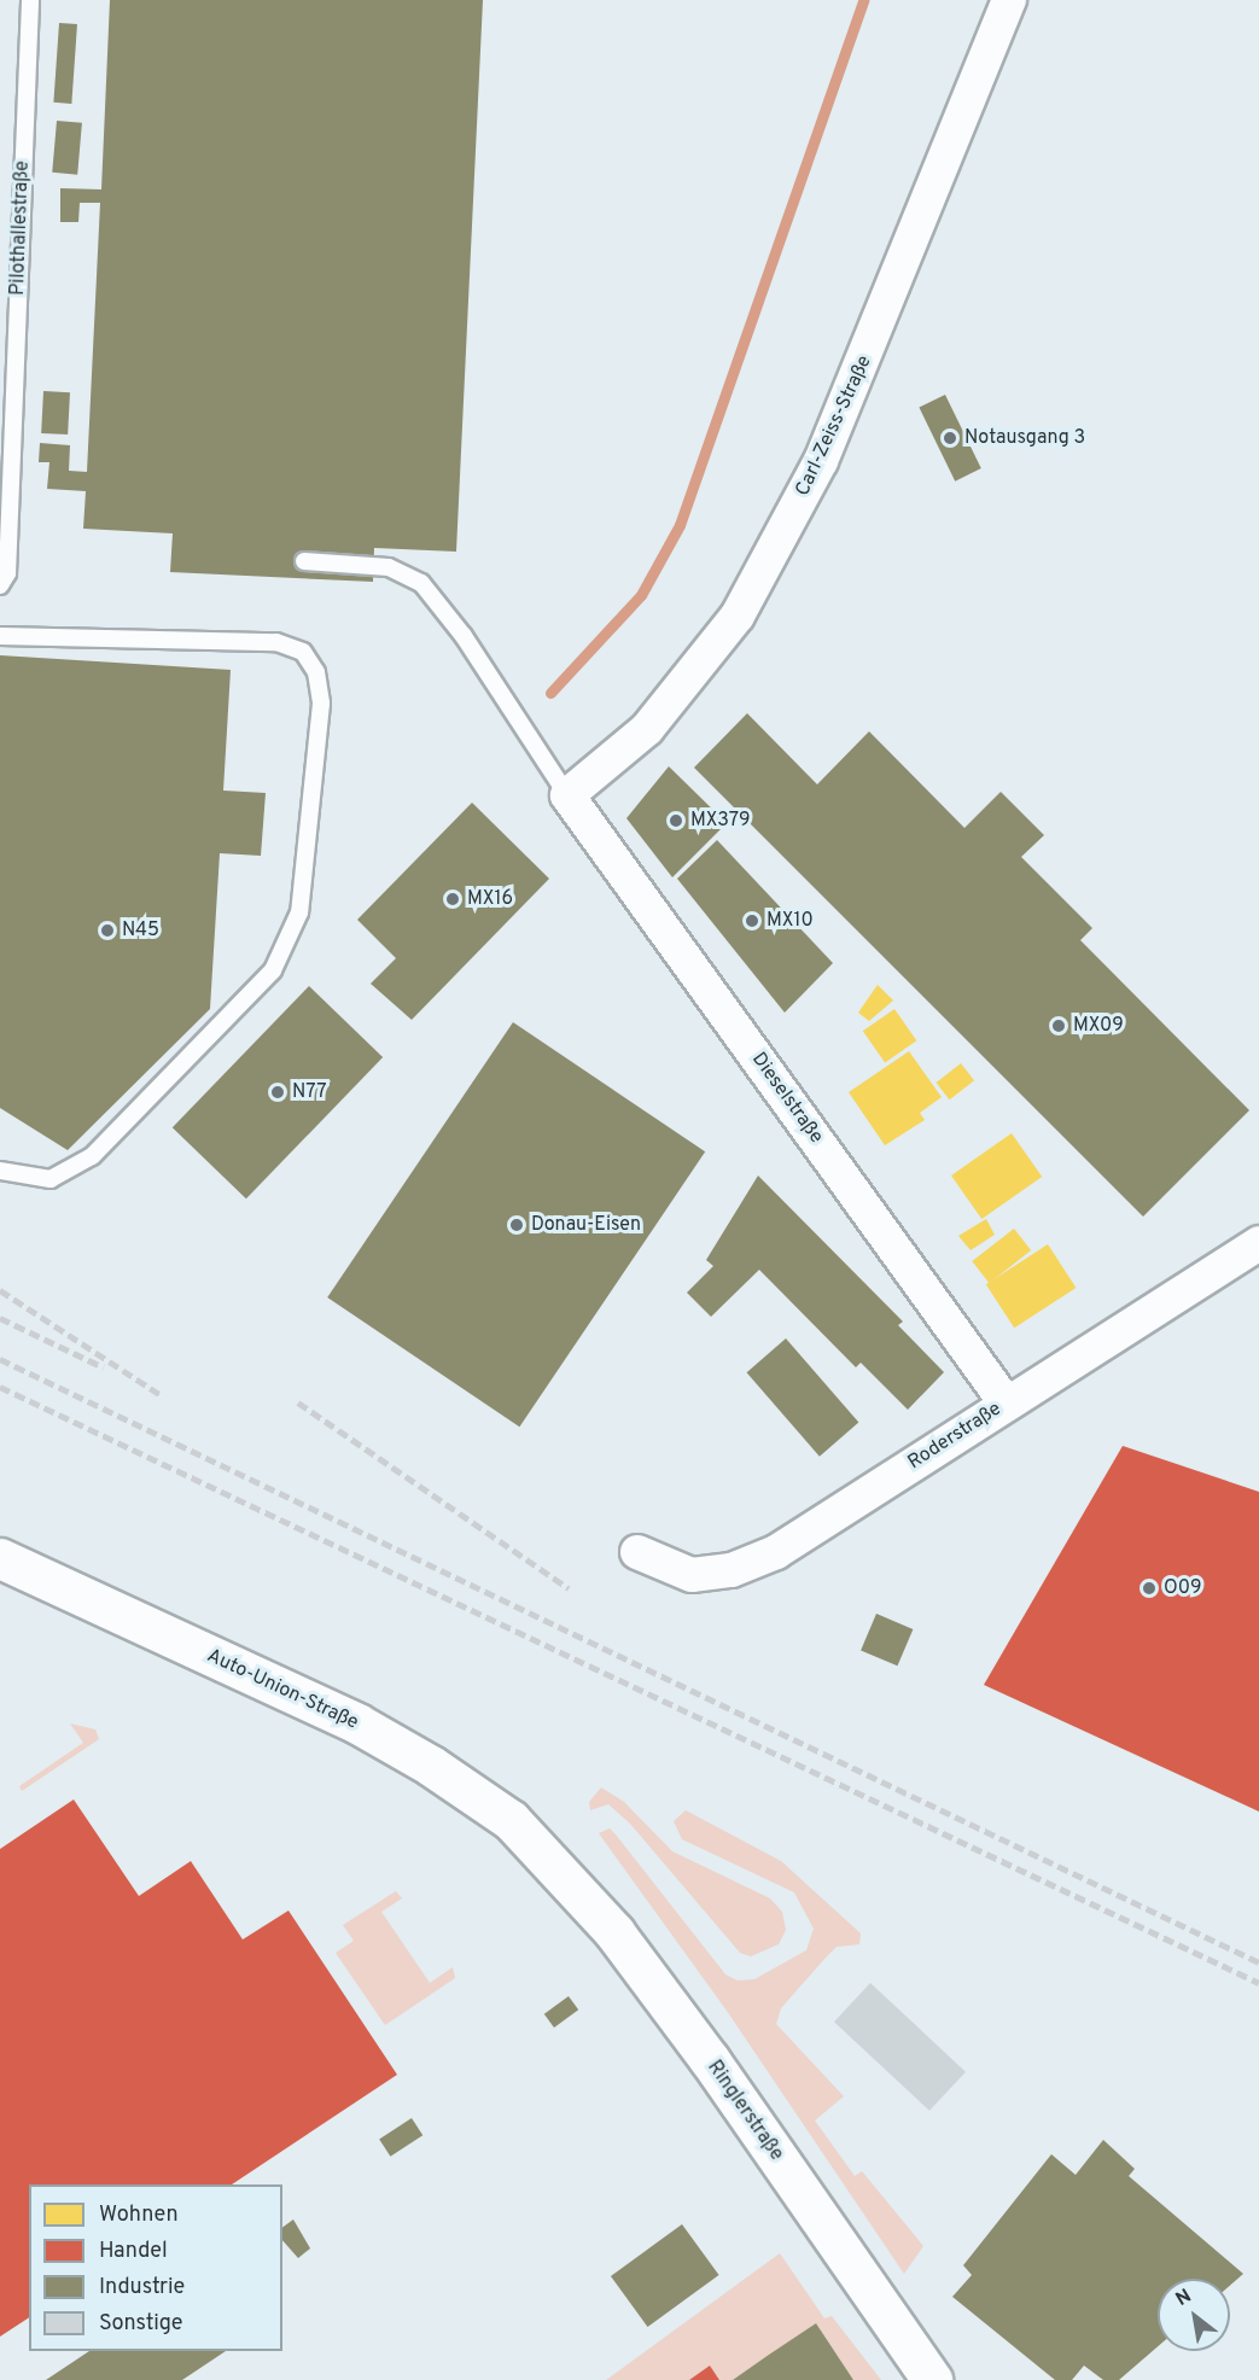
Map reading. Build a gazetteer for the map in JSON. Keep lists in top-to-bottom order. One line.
{"streets":{"street":["Carl-Zeiss-Straße","Dieselstraße","Roderstraße","Auto-Union-Straße","Ringlerstraße"],"lane":["Pilothallestraße"]},"crossings":[["Carl-Zeiss-Straße","Dieselstraße"],["Dieselstraße","Roderstraße"],["Auto-Union-Straße","Ringlerstraße"]],"places":["Notausgang 3","MX379","MX16","MX10","N45","MX09","N77","Donau-Eisen","O09"],"legend":["Wohnen","Handel","Industrie","Sonstige"],"north":"top left"}
